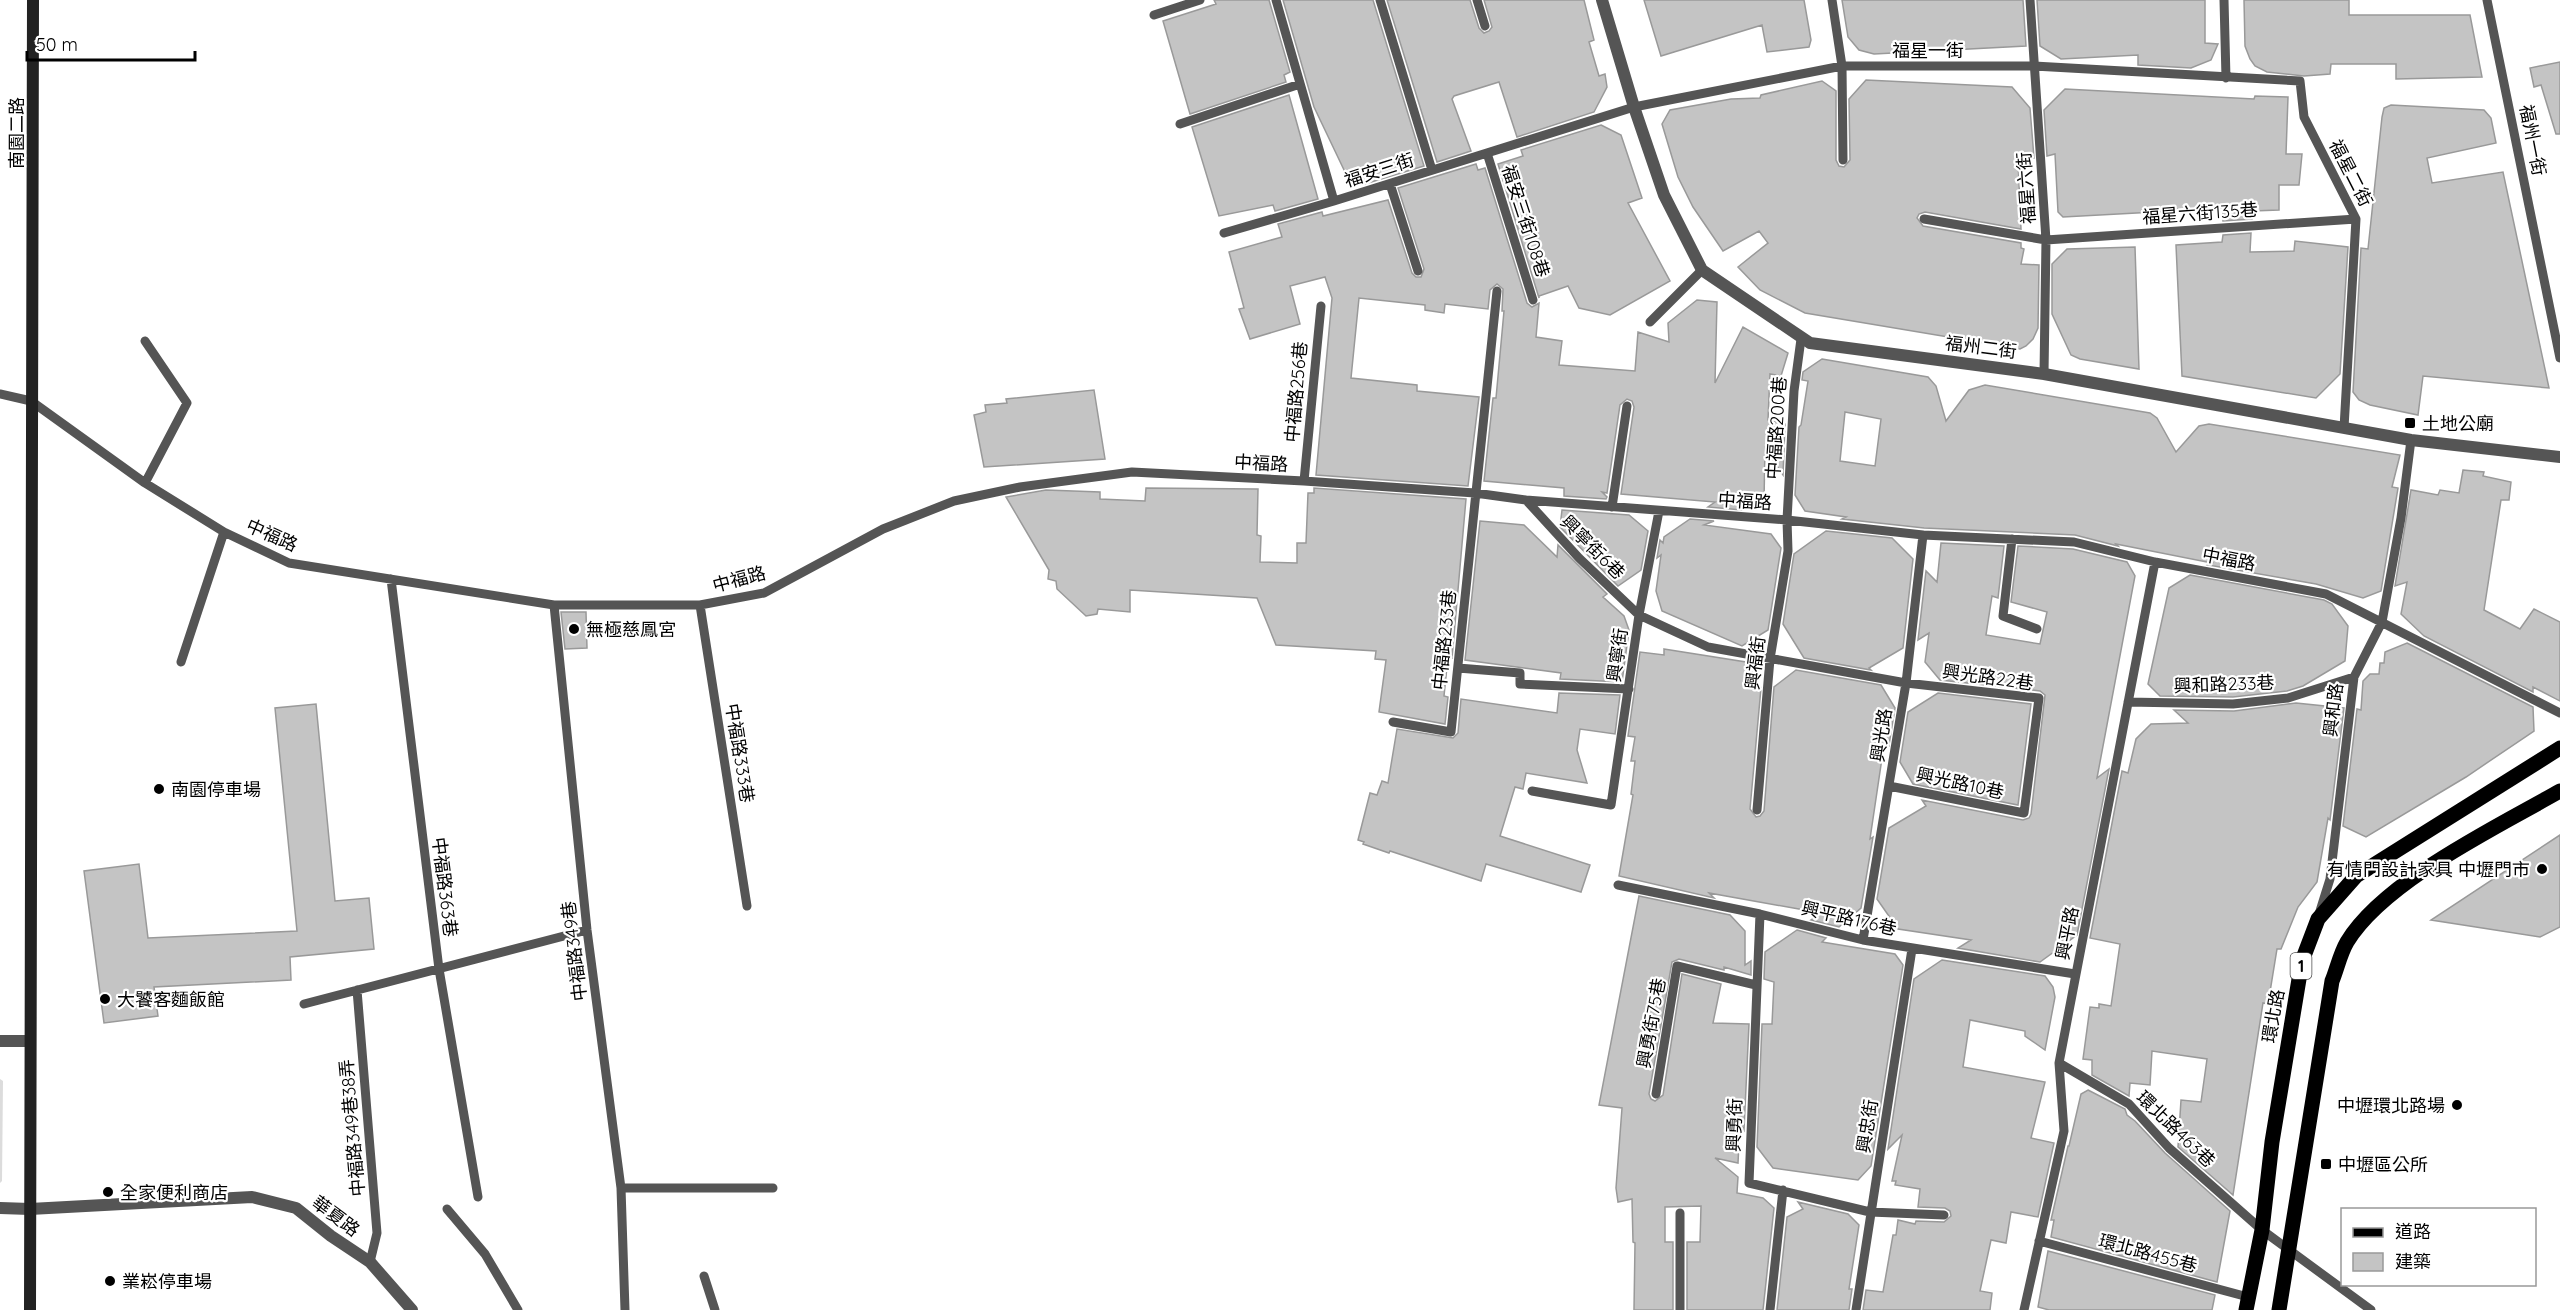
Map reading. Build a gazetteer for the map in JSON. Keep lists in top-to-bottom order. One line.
{"streets":{"main road":["1","環北路"],"street":["南園二路","福州二街","華夏路"],"lane":["福星一街","福州一街","福安三街","福星二街","福星六街","福星六街135巷","福安三街108巷","中福路256巷","中福路200巷","中福路","興寧街6巷","中福路233巷","興寧街","興福街","興光路22巷","興和路233巷","興和路","興光路","中福路333巷","興光路10巷","中福路363巷","興平路176巷","興平路","中福路349巷","興勇街75巷","興勇街","興忠街","中福路349巷38弄","環北路463巷","環北路455巷"]},"crossings":[["福星一街","福安三街"],["福星一街","福星二街"],["福星一街","福星六街"],["福星一街","福州二街"],["南園二路","中福路"],["南園二路","華夏路"],["福安三街","福安三街108巷"],["福安三街","福州二街"],["福星二街","福星六街135巷"],["福星二街","福州二街"],["福星六街","福星六街135巷"],["福星六街","福州二街"],["福州二街","中福路200巷"],["福州二街","興和路"],["中福路256巷","中福路"],["中福路200巷","中福路"],["中福路200巷","興福街"],["中福路","興寧街6巷"],["中福路","中福路233巷"],["中福路","興寧街"],["中福路","興福街"],["中福路","興和路"],["中福路","興光路"],["中福路","中福路333巷"],["中福路","中福路363巷"],["中福路","興平路"],["中福路","中福路349巷"],["興寧街6巷","興寧街"],["興寧街6巷","興福街"],["興寧街6巷","興光路22巷"],["興寧街6巷","興光路"],["興光路22巷","興光路"],["興光路22巷","興光路10巷"],["興和路233巷","興和路"],["興和路233巷","興平路"],["興和路","環北路"],["興光路","興光路10巷"],["興光路","興平路176巷"],["興平路176巷","興平路"],["興平路176巷","興勇街"],["興平路176巷","興忠街"],["興平路","環北路463巷"],["興平路","環北路455巷"],["1","環北路463巷"],["環北路","環北路463巷"],["環北路","環北路455巷"],["興勇街75巷","興勇街"],["中福路349巷38弄","華夏路"]],"places":{"transit":["土地公廟","中壢區公所"],"other":["無極慈鳳宮","南園停車場","有情門設計家具 中壢門市","大饕客麵飯館","中壢環北路場","全家便利商店","業崧停車場"]},"legend":["道路","建築"],"scale_bar":"50 m"}
